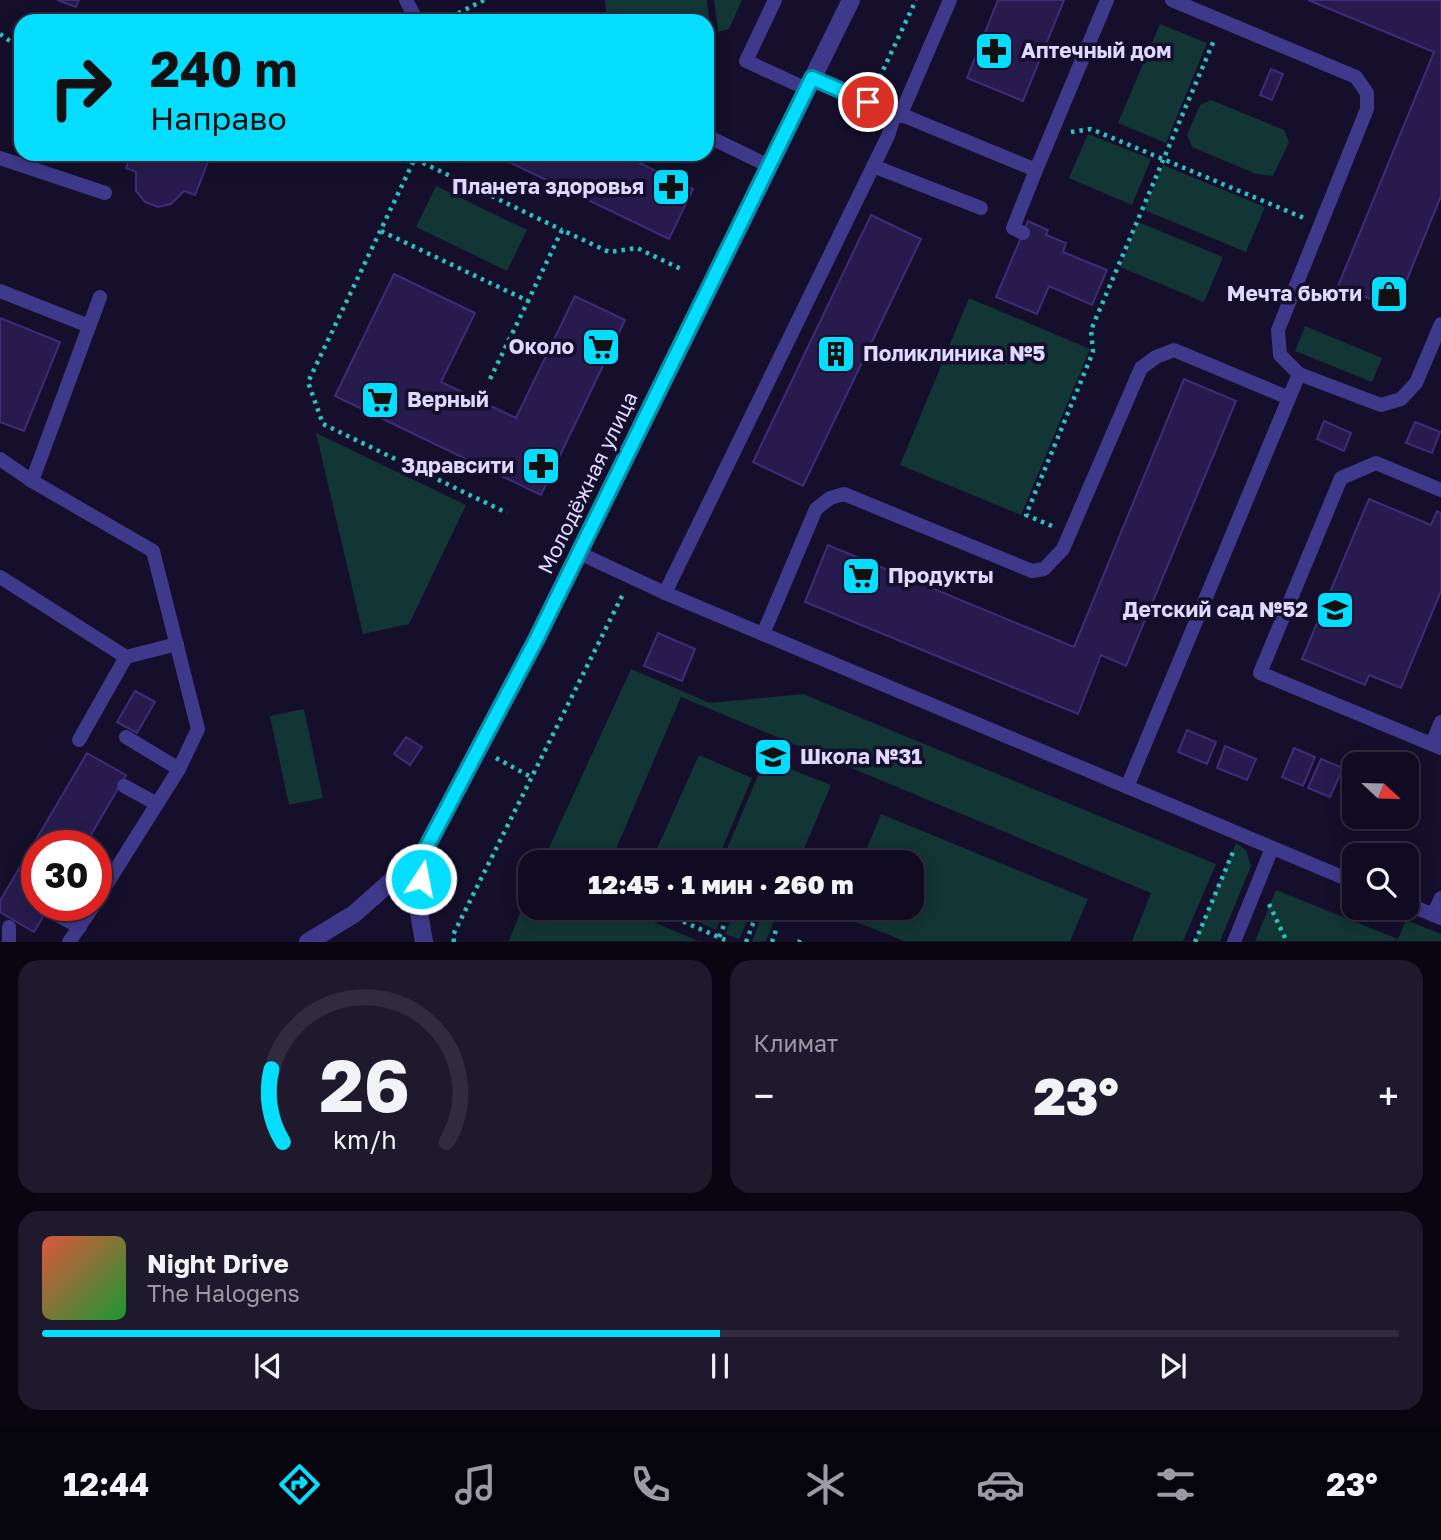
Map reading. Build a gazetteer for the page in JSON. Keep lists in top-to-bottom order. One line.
{"streets":{"street":["Молодёжная улица"]},"places":{"pharmacy":["Аптечный дом","Планета здоровья","Здравсити"],"shop":["Мечта бьюти"],"supermarket":["Около","Верный","Продукты"],"building":["Поликлиника №5"],"school or university":["Детский сад №52","Школа №31"]},"north":"right","page":{"turn":["240 m","Направо"],"limit":"30","trip":"12:45 · 1 мин · 260 m","tile":"Климат","heat":["−","23°","+"],"song":["Night Drive","The Halogens"],"tabs":["12:44","23°"],"gauge":["26","km/h"]}}
